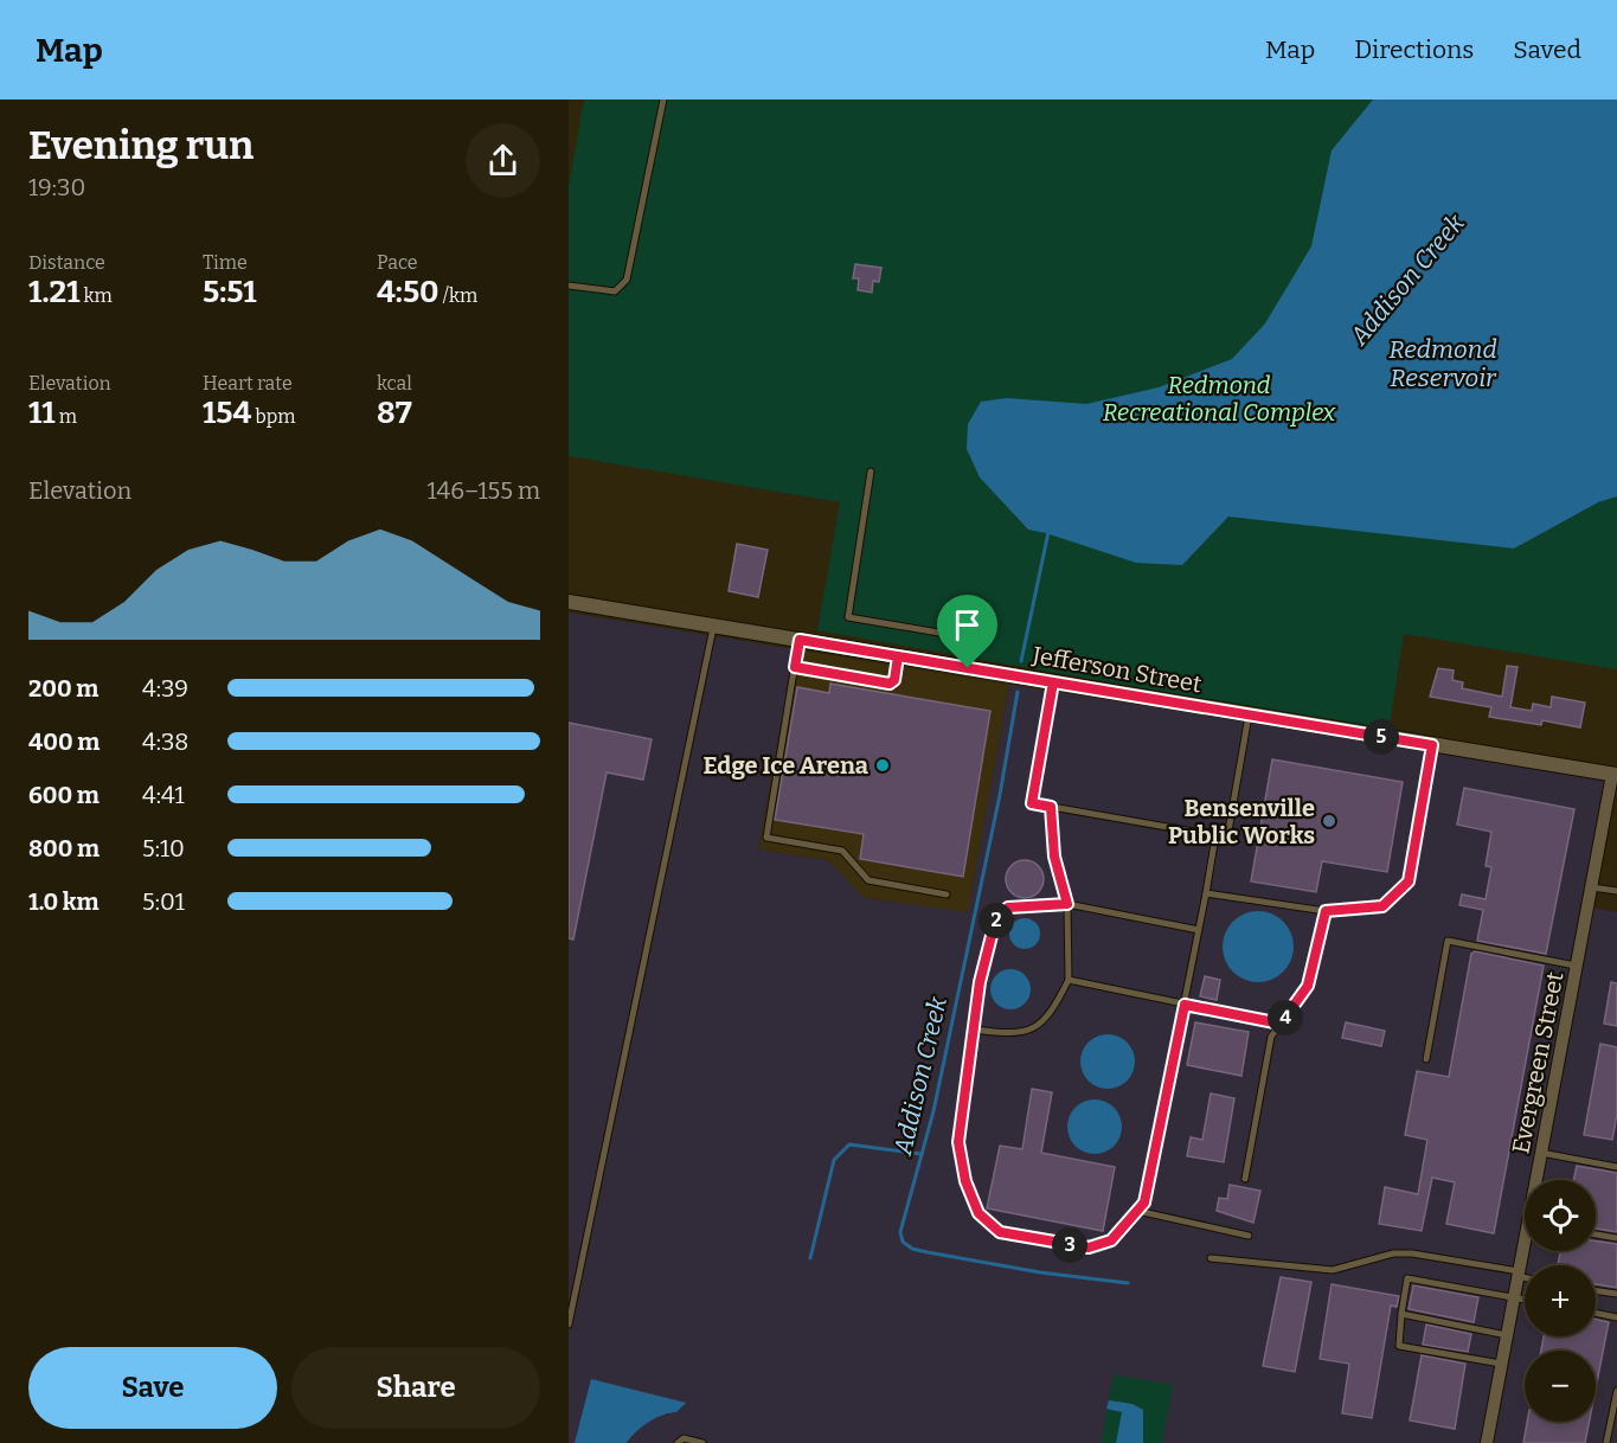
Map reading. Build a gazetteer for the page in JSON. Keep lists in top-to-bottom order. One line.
{"streets":{"street":["Jefferson Street","Evergreen Street"]},"crossings":[["Jefferson Street","Evergreen Street"]],"water":["Addison Creek","Redmond Reservoir"],"parks":["Redmond Recreational Complex"],"places":["Edge Ice Arena","Bensenville Public Works"],"page":{"header":"Map","nav":["Map","Directions","Saved"],"heading":["Evening run","19:30"],"stats":[["Distance","1.21 km"],["Time","5:51"],["Pace","4:50 /km"],["Elevation","11 m"],["Heart rate","154 bpm"],["kcal","87"]],"chart":["Elevation","146–155 m"],"list":[{"name":"200 m","note":"4:39"},{"name":"400 m","note":"4:38"},{"name":"600 m","note":"4:41"},{"name":"800 m","note":"5:10"},{"name":"1.0 km","note":"5:01"}],"pins":["5","2","4","3"],"map_buttons":["+","−"],"buttons":["Save","Share"]}}
